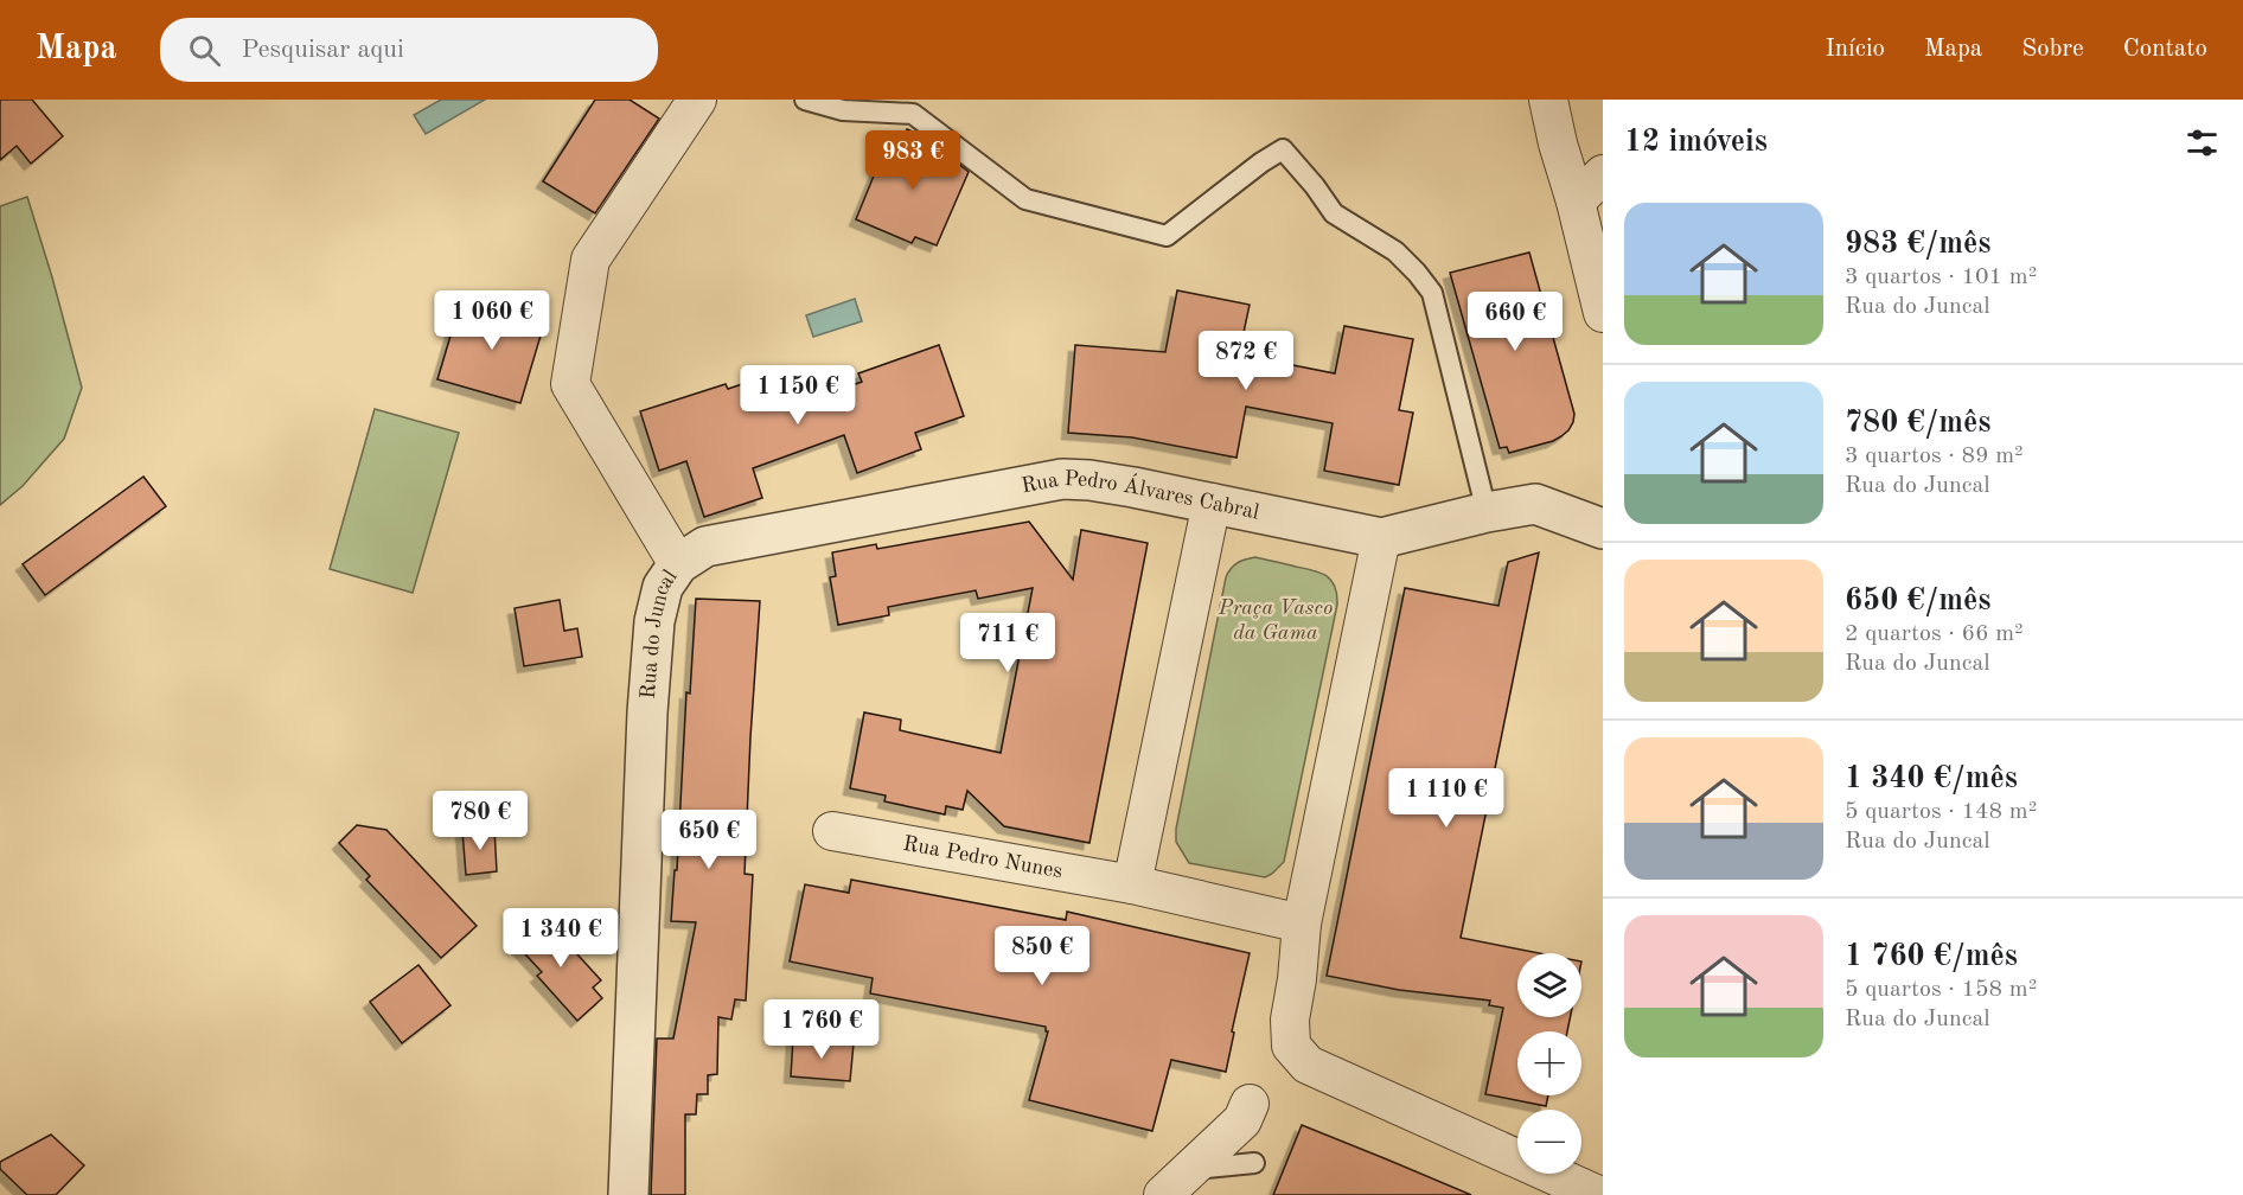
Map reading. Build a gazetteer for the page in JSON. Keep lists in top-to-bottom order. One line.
{"streets":{"street":["Rua Pedro Álvares Cabral","Rua do Juncal","Rua Pedro Nunes"]},"crossings":[["Rua Pedro Álvares Cabral","Rua do Juncal"]],"parks":["Praça Vasco da Gama"],"page":{"header":"Mapa","search":"Pesquisar aqui","nav":["Início","Mapa","Sobre","Contato"],"heading":"12 imóveis","price":["983 €","1 060 €","660 €","872 €","1 150 €","711 €","1 110 €","780 €","650 €","1 340 €","850 €","1 760 €"],"list":[{"name":"983 €/mês","note":"3 quartos · 101 m² · Rua do Juncal"},{"name":"780 €/mês","note":"3 quartos · 89 m² · Rua do Juncal"},{"name":"650 €/mês","note":"2 quartos · 66 m² · Rua do Juncal"},{"name":"1 340 €/mês","note":"5 quartos · 148 m² · Rua do Juncal"},{"name":"1 760 €/mês","note":"5 quartos · 158 m² · Rua do Juncal"}],"map_buttons":["+","−"]}}
